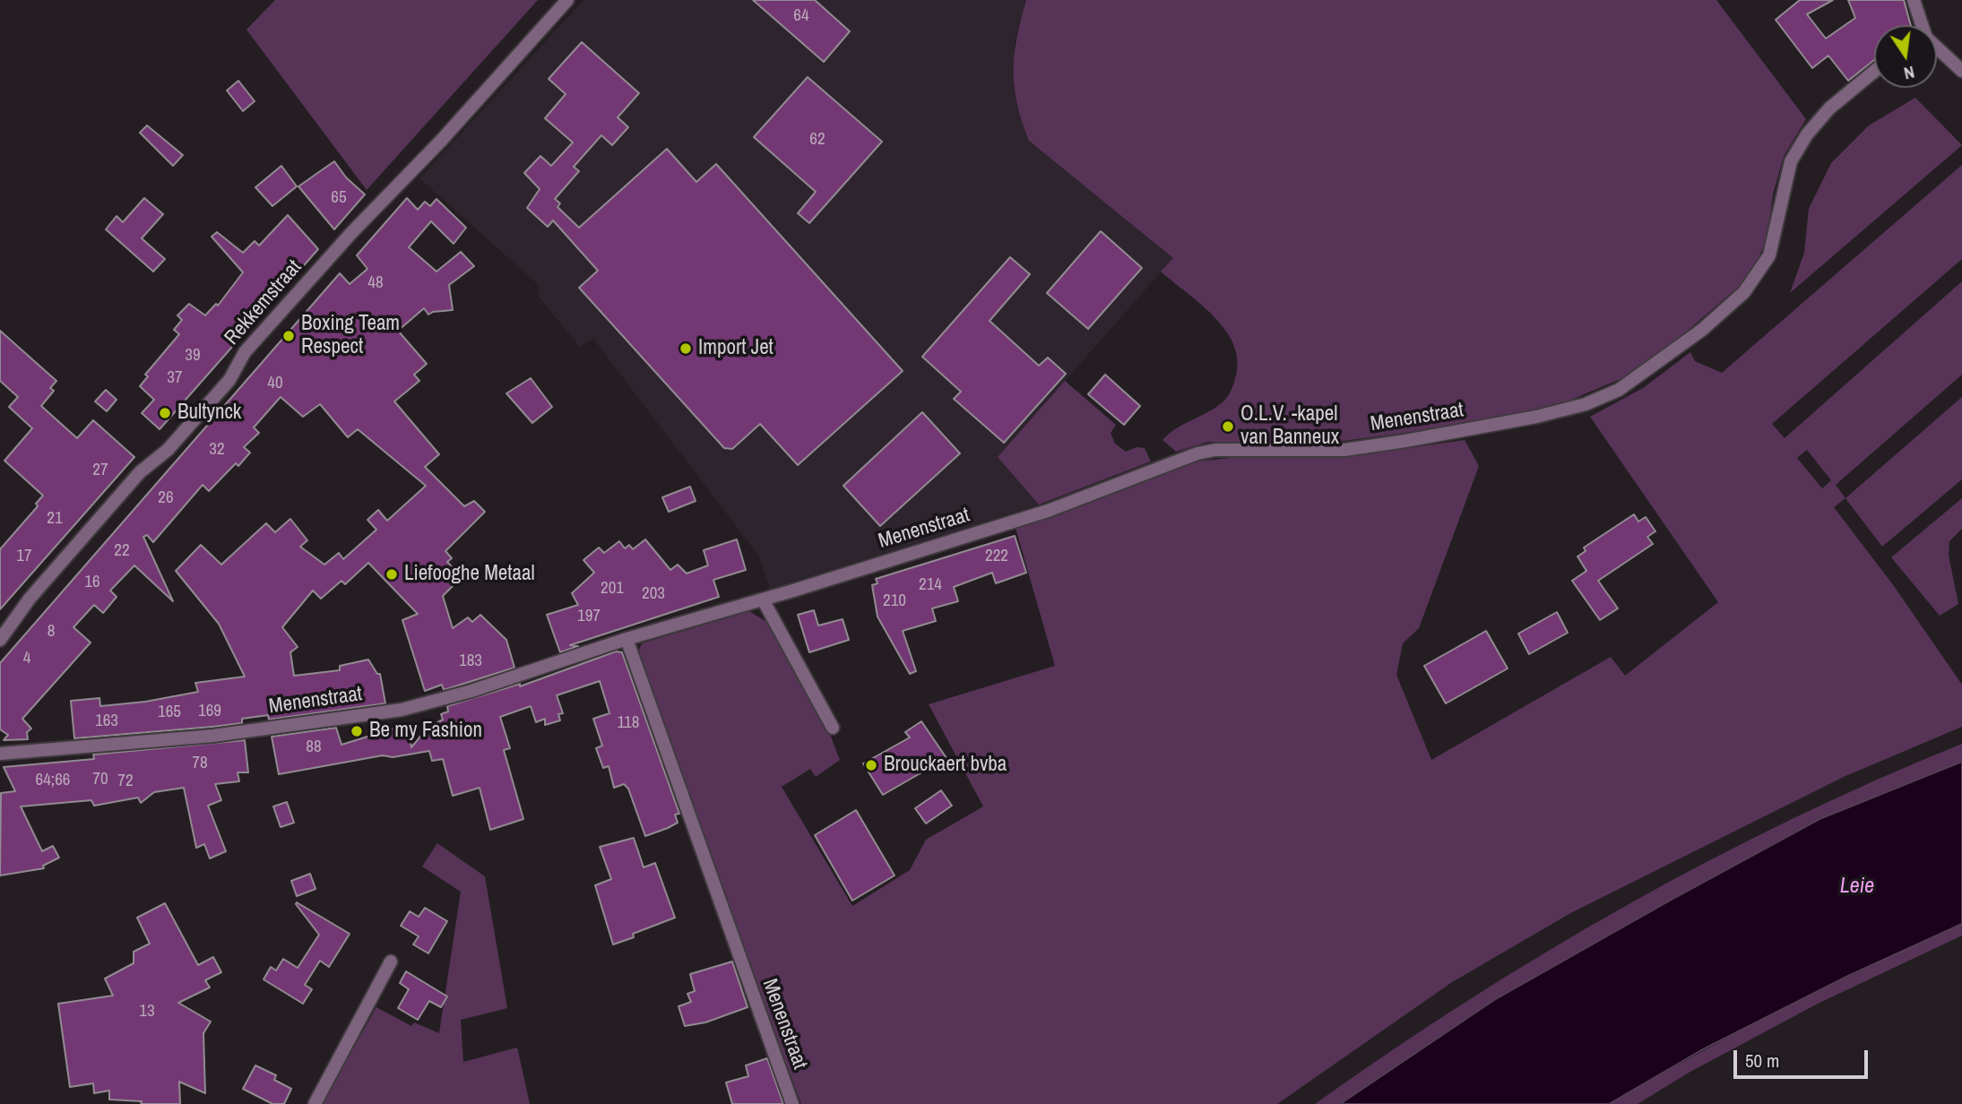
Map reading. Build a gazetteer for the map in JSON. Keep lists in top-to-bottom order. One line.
{"streets":{"street":["Rekkemstraat","Menenstraat"]},"water":["Leie"],"places":["Boxing Team Respect","Import Jet","Bultynck","O.L.V. -kapel van Banneux","Liefooghe Metaal","Be my Fashion","Brouckaert bvba"],"house_numbers":["64","62","65","48","39","37","40","32","27","26","21","22","17","222","16","214","201","203","210","197","8","4","183","169","165","163","118","88","78","70","64;66","72","13"],"scale_bar":"50 m","north":"bottom"}
